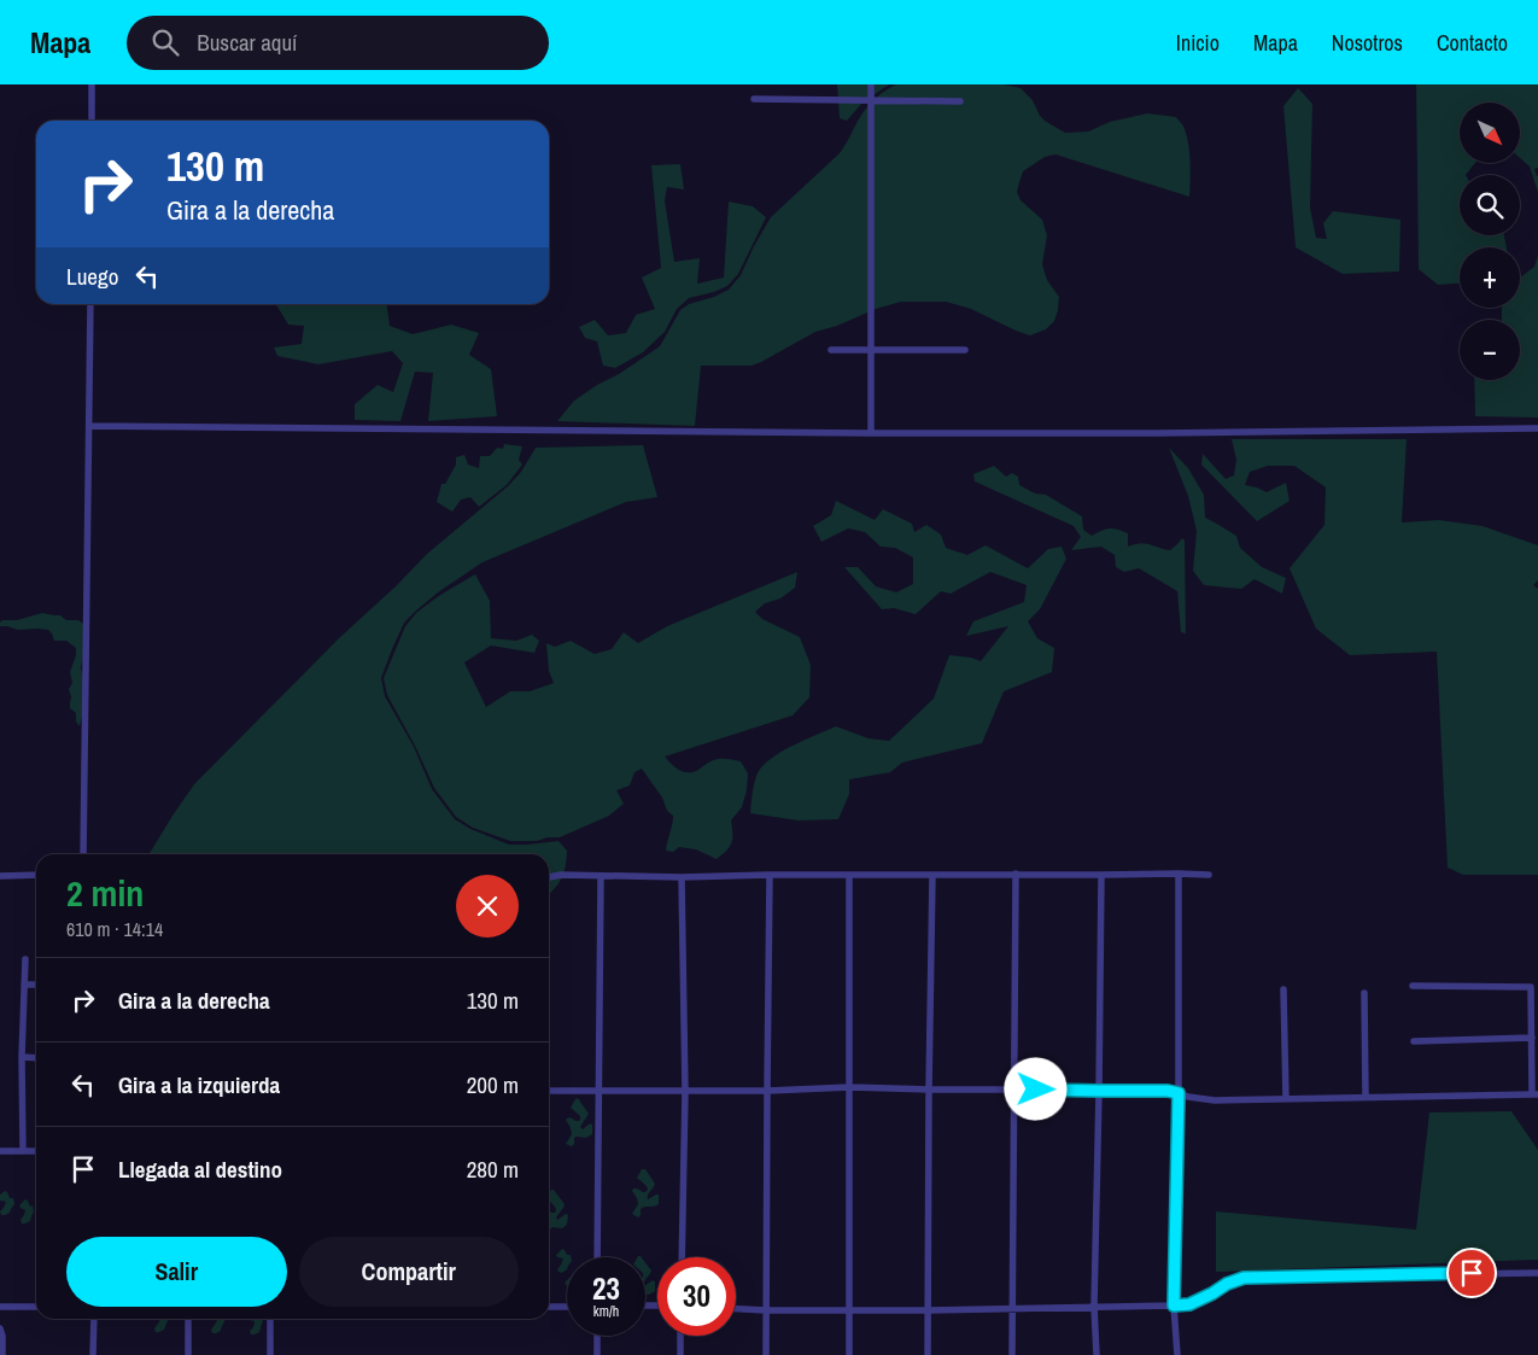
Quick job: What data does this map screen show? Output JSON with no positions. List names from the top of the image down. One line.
{"north":"bottom right","page":{"header":"Mapa","search":"Buscar aquí","nav":["Inicio","Mapa","Nosotros","Contacto"],"map_buttons":["+","−"],"turn":["130 m","Gira a la derecha"],"then":"Luego","heading":["2 min","610 m · 14:14"],"list":[{"name":"Gira a la derecha","value":"130 m"},{"name":"Gira a la izquierda","value":"200 m"},{"name":"Llegada al destino","value":"280 m"}],"buttons":["Salir","Compartir"],"speed":"23 km/h","limit":"30"}}
